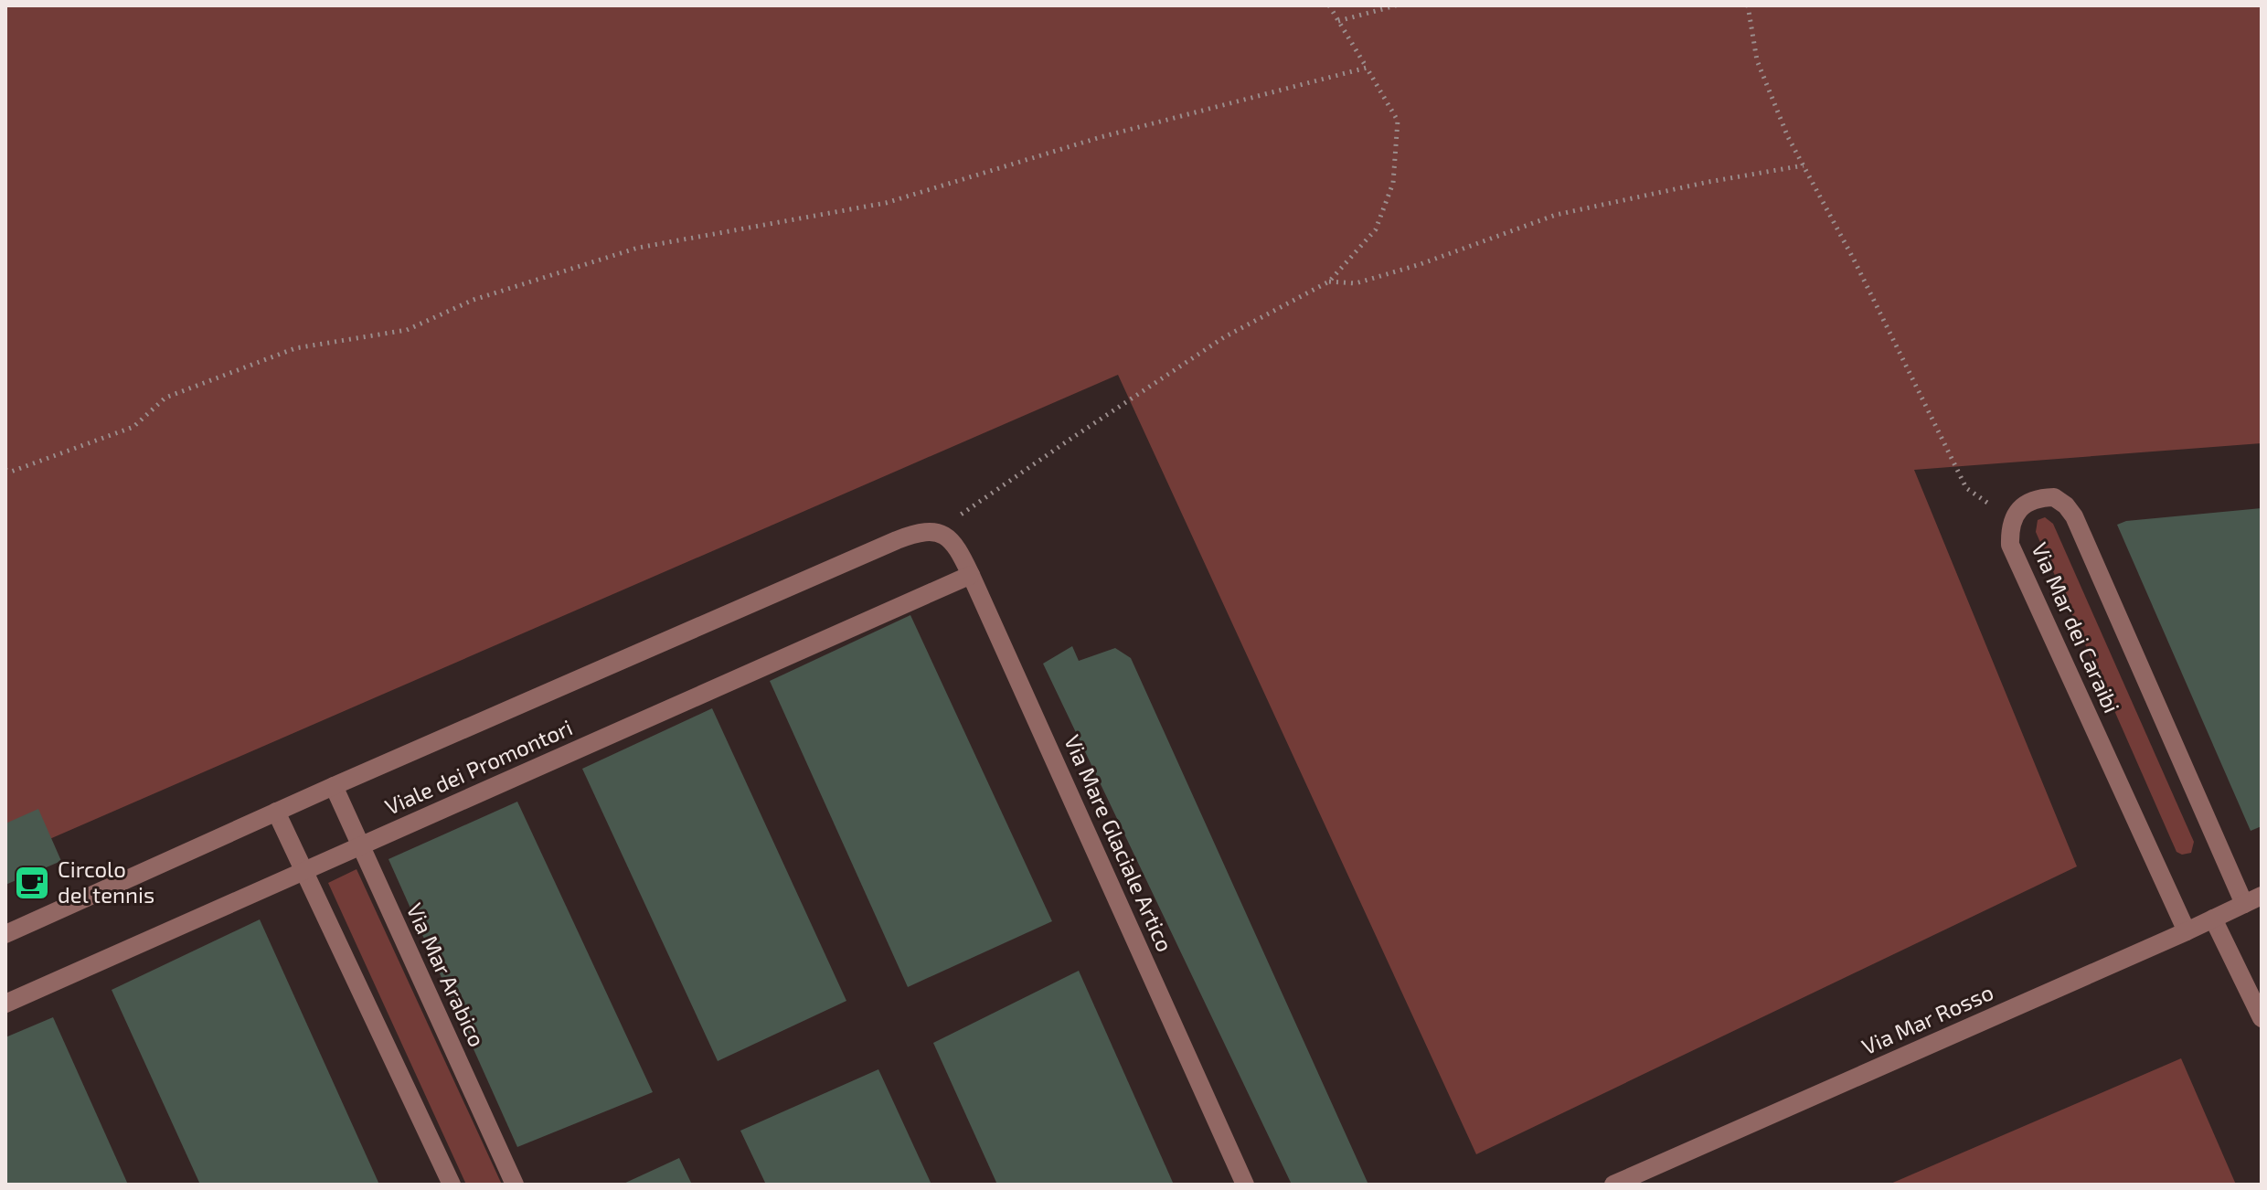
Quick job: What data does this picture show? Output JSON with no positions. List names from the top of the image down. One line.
{"streets":{"street":["Via Mar dei Caraibi","Viale dei Promontori","Via Mare Glaciale Artico","Via Mar Arabico","Via Mar Rosso"]},"crossings":[["Via Mar dei Caraibi","Via Mar Rosso"],["Viale dei Promontori","Via Mare Glaciale Artico"],["Viale dei Promontori","Via Mar Arabico"]],"places":{"cafe":["Circolo del tennis"]}}
